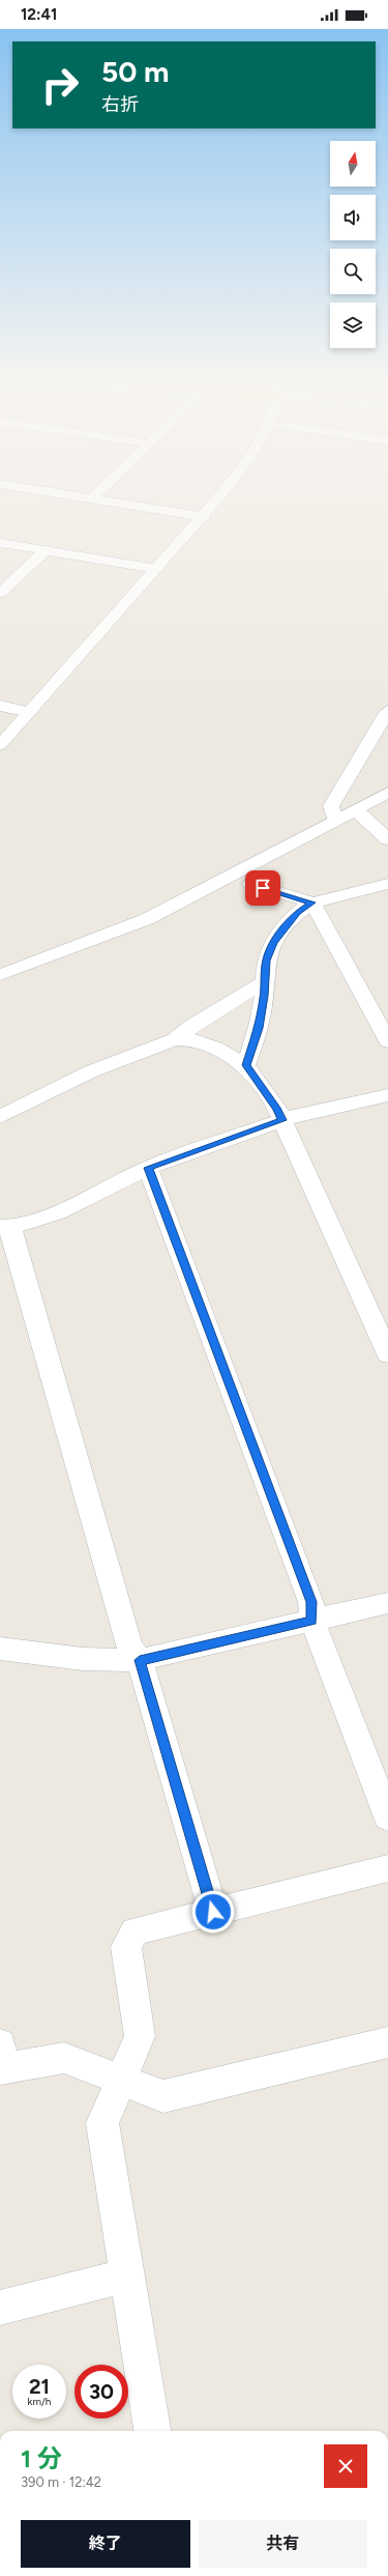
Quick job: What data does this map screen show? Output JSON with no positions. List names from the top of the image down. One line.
{"north":"top","page":{"status":"12:41","turn":["50 m","右折"],"speed":"21 km/h","limit":"30","heading":["1 分","390 m · 12:42"],"buttons":["終了","共有"]}}
